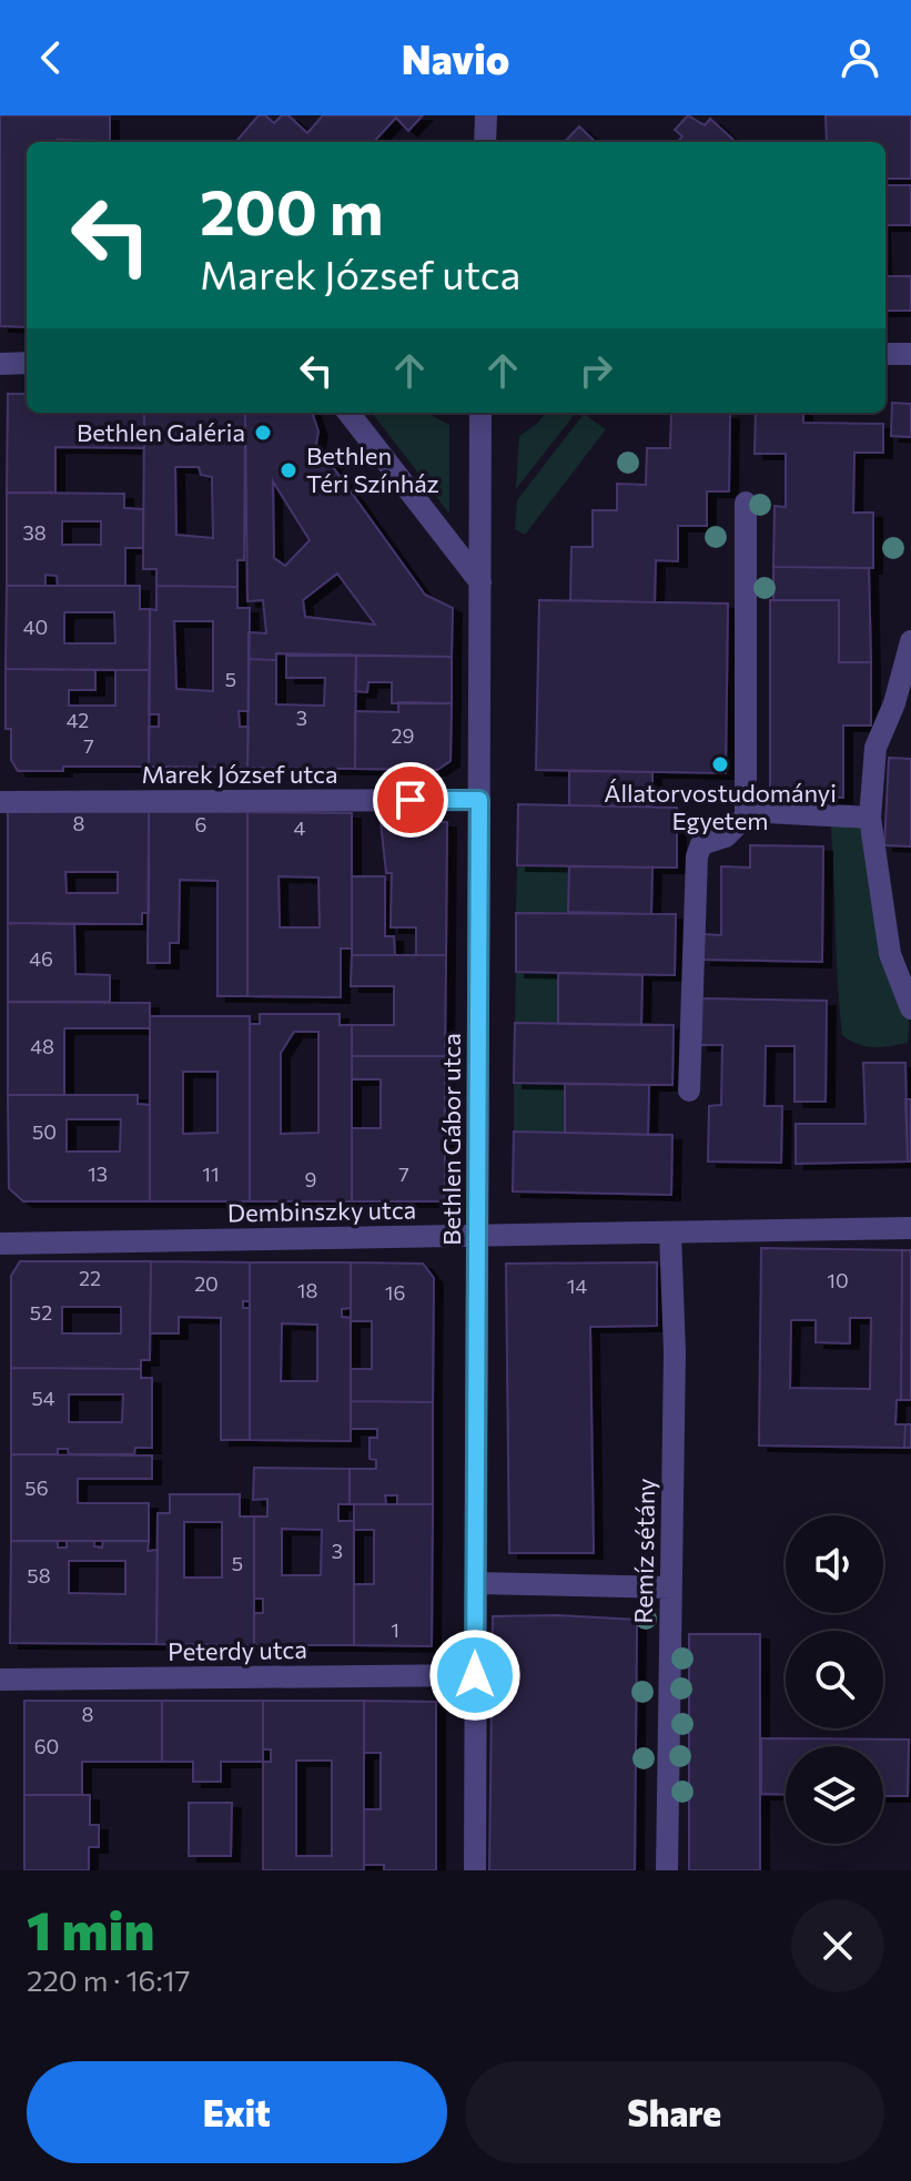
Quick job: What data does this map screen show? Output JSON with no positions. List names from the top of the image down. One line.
{"streets":{"street":["Marek József utca","Bethlen Gábor utca","Dembinszky utca","Remíz sétány","Peterdy utca"]},"crossings":[["Marek József utca","Bethlen Gábor utca"],["Bethlen Gábor utca","Dembinszky utca"],["Bethlen Gábor utca","Peterdy utca"],["Dembinszky utca","Remíz sétány"]],"places":["Bethlen Galéria","Bethlen Téri Színház","Állatorvostudományi Egyetem"],"house_numbers":["38","40","5","3","42","29","7","8","6","4","46","48","50","13","11","7","9","22","10","20","14","18","16","52","54","56","3","5","58","1","8","60"],"page":{"header":"Navio","turn":["200 m","Marek József utca"],"heading":["1 min","220 m · 16:17"],"buttons":["Exit","Share"]}}
